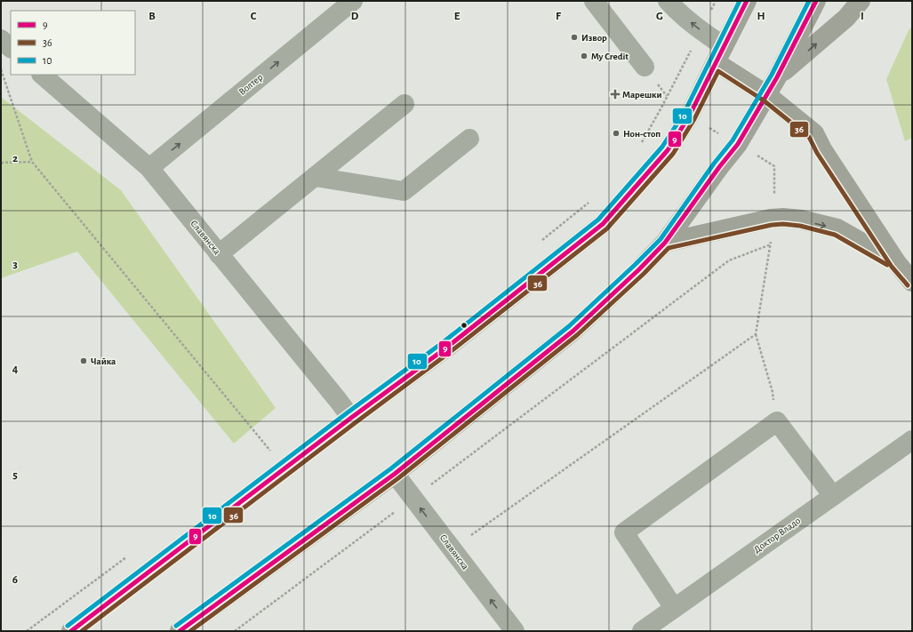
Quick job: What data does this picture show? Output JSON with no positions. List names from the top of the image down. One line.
{"streets":{"street":["Волтер","Славянска","Доктор Владо"]},"crossings":[["Волтер","Славянска"]],"places":{"other":["Извор","My Credit","Нон-стоп","Чайка"],"health":["Марешки"]},"lines":["transit line 9","transit line 10","transit line 36"],"legend":["9","36","10"],"grid":{"columns":["B","C","D","E","F","G","H","I"],"rows":["2","3","4","5","6"]}}
